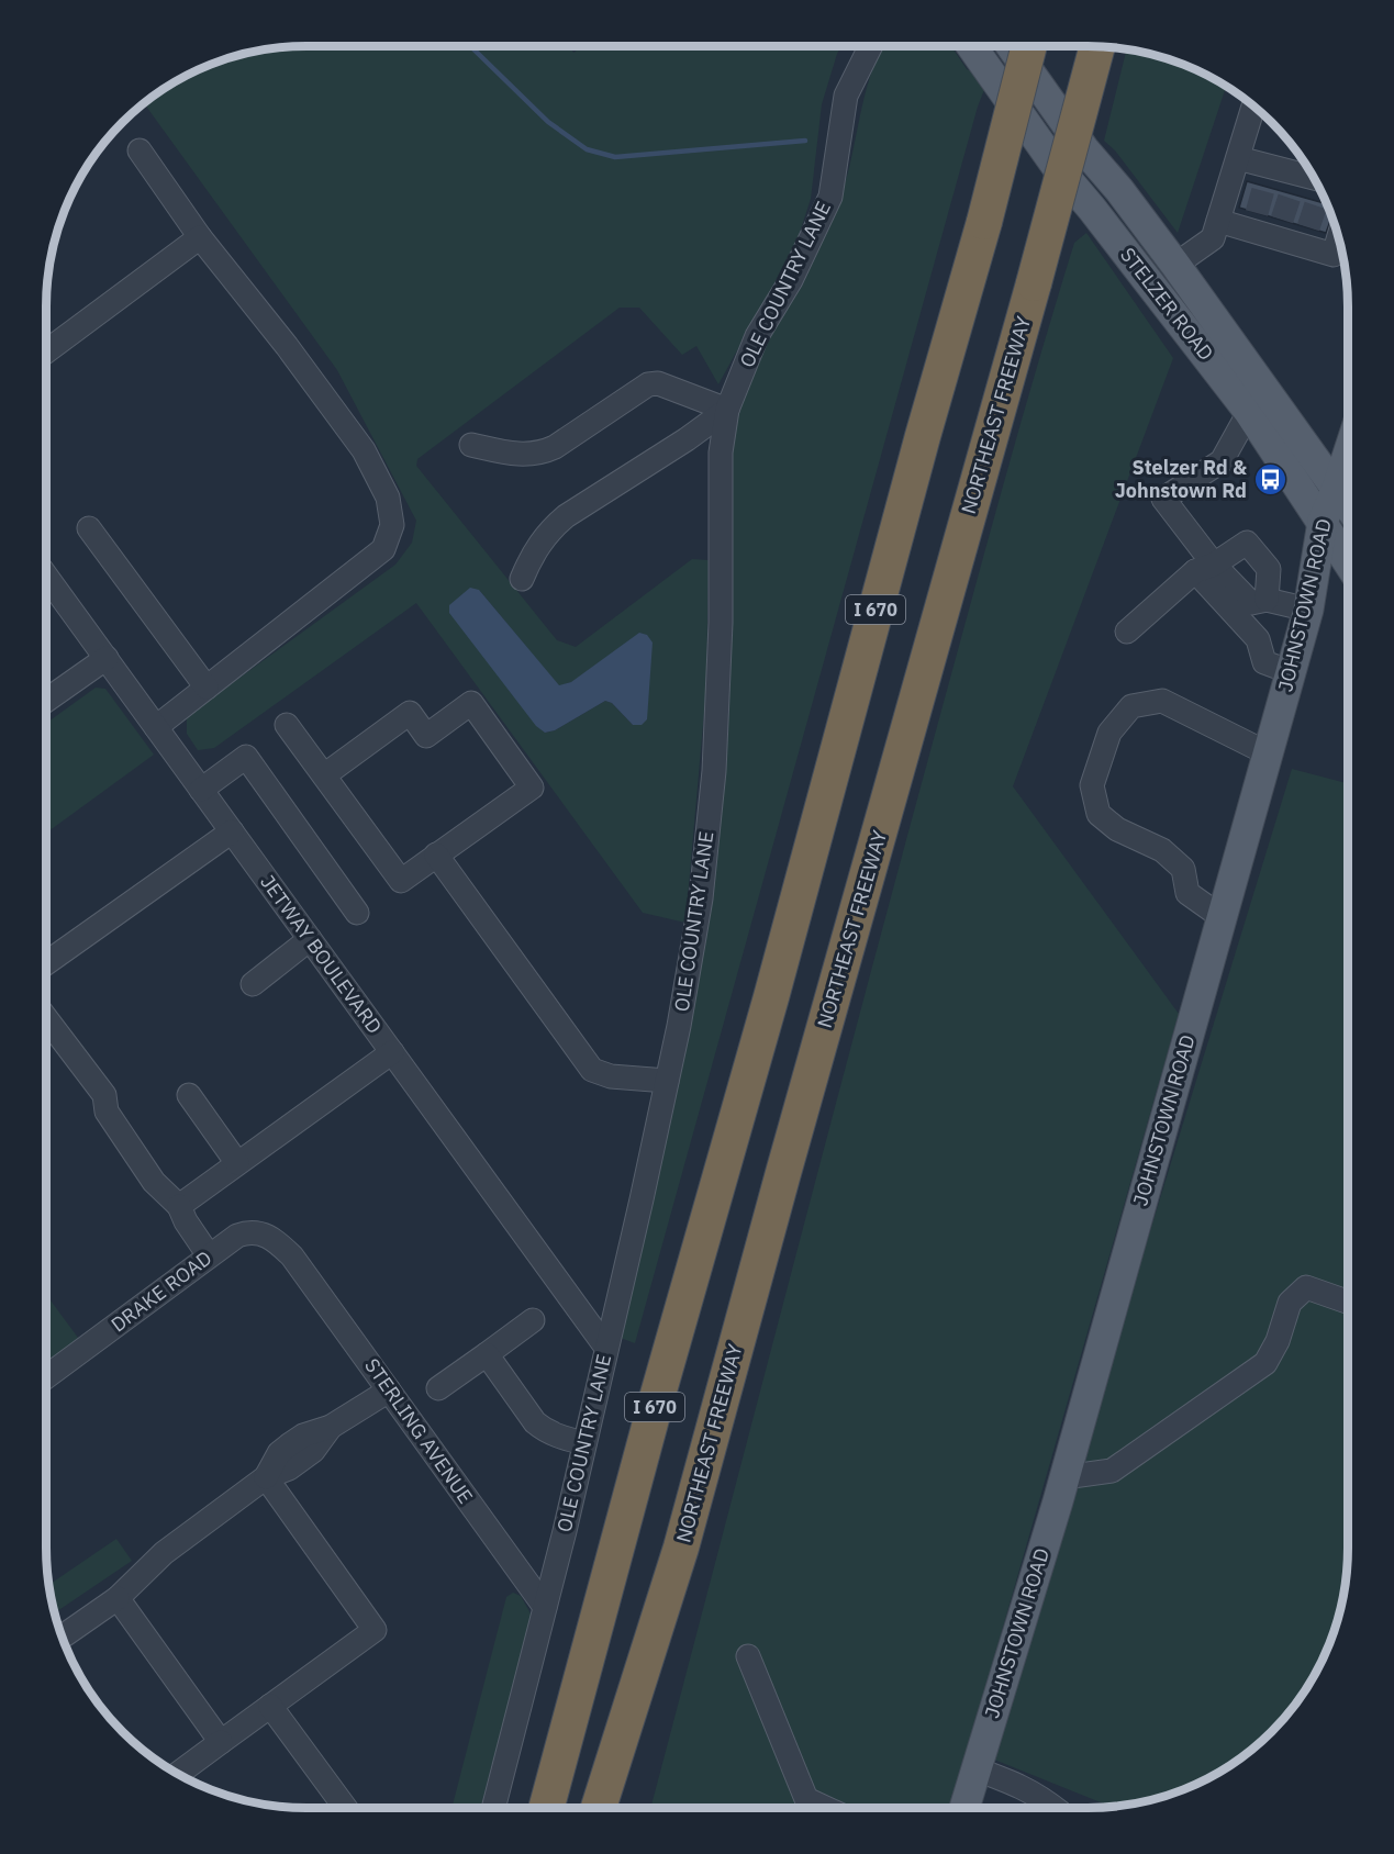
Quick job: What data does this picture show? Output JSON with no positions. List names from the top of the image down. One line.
{"streets":{"highway":["NORTHEAST FREEWAY","I 670"],"main road":["STELZER ROAD","JOHNSTOWN ROAD"],"street":["OLE COUNTRY LANE","JETWAY BOULEVARD","DRAKE ROAD","STERLING AVENUE"]},"crossings":[["OLE COUNTRY LANE","JETWAY BOULEVARD"],["OLE COUNTRY LANE","STERLING AVENUE"],["STELZER ROAD","JOHNSTOWN ROAD"],["DRAKE ROAD","STERLING AVENUE"]],"places":{"bus stop":["Stelzer Rd & Johnstown Rd"]}}
